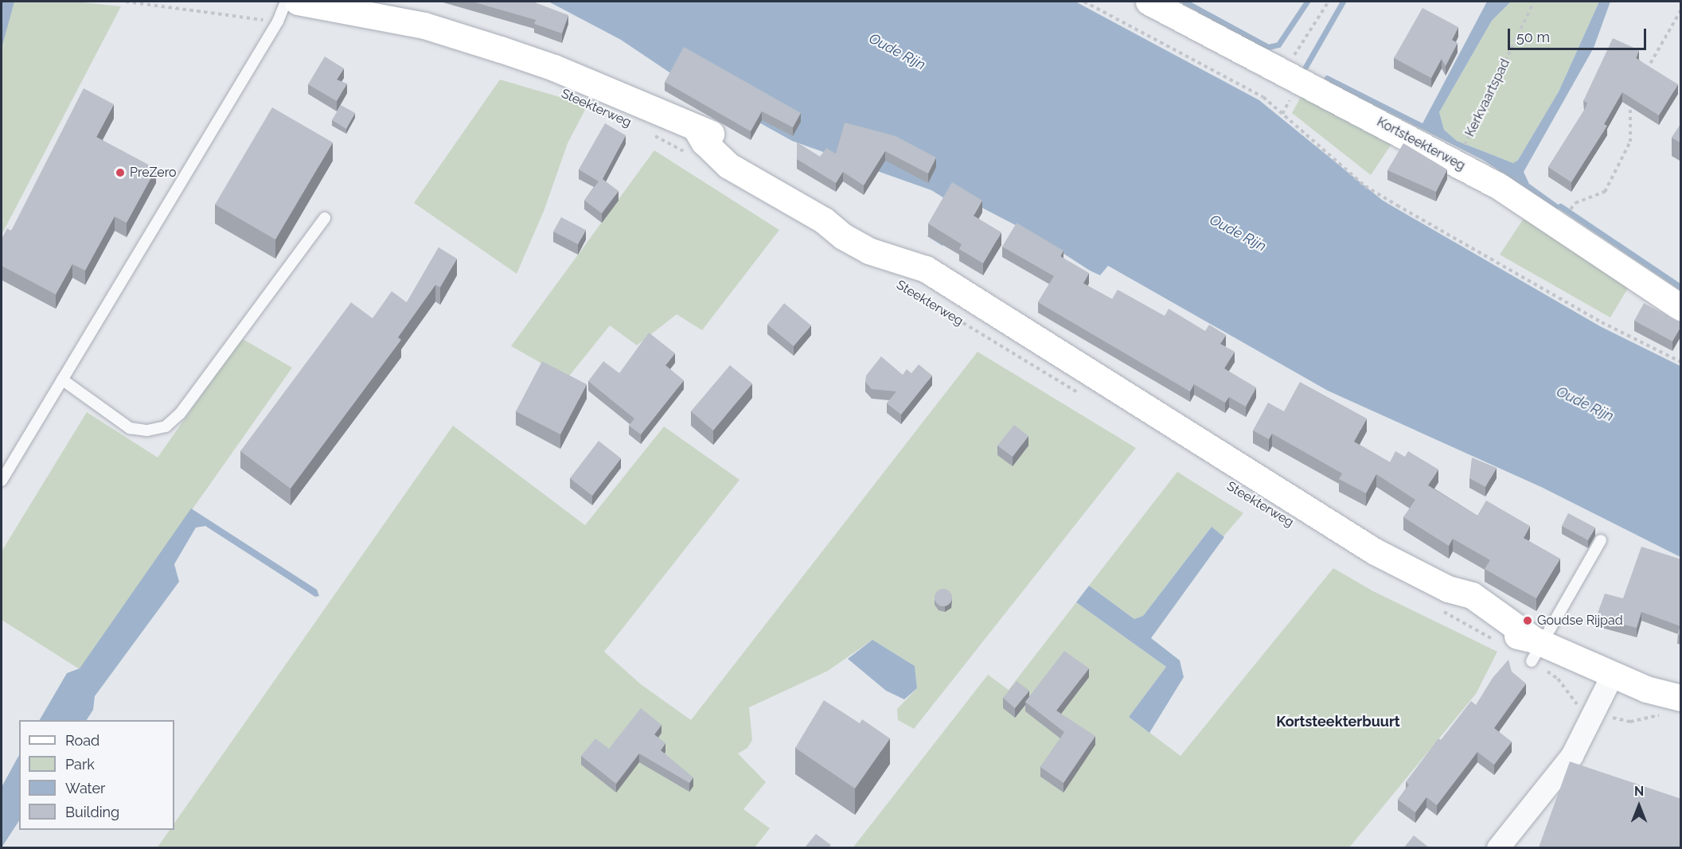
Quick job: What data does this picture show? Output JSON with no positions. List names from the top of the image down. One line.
{"streets":{"main road":["Steekterweg","Kortsteekterweg"],"path":["Kerkvaartspad"]},"districts":["Kortsteekterbuurt"],"water":["Oude Rijn"],"places":["PreZero","Goudse Rijpad"],"legend":["Road","Park","Water","Building"],"scale_bar":"50 m","north":"top"}
